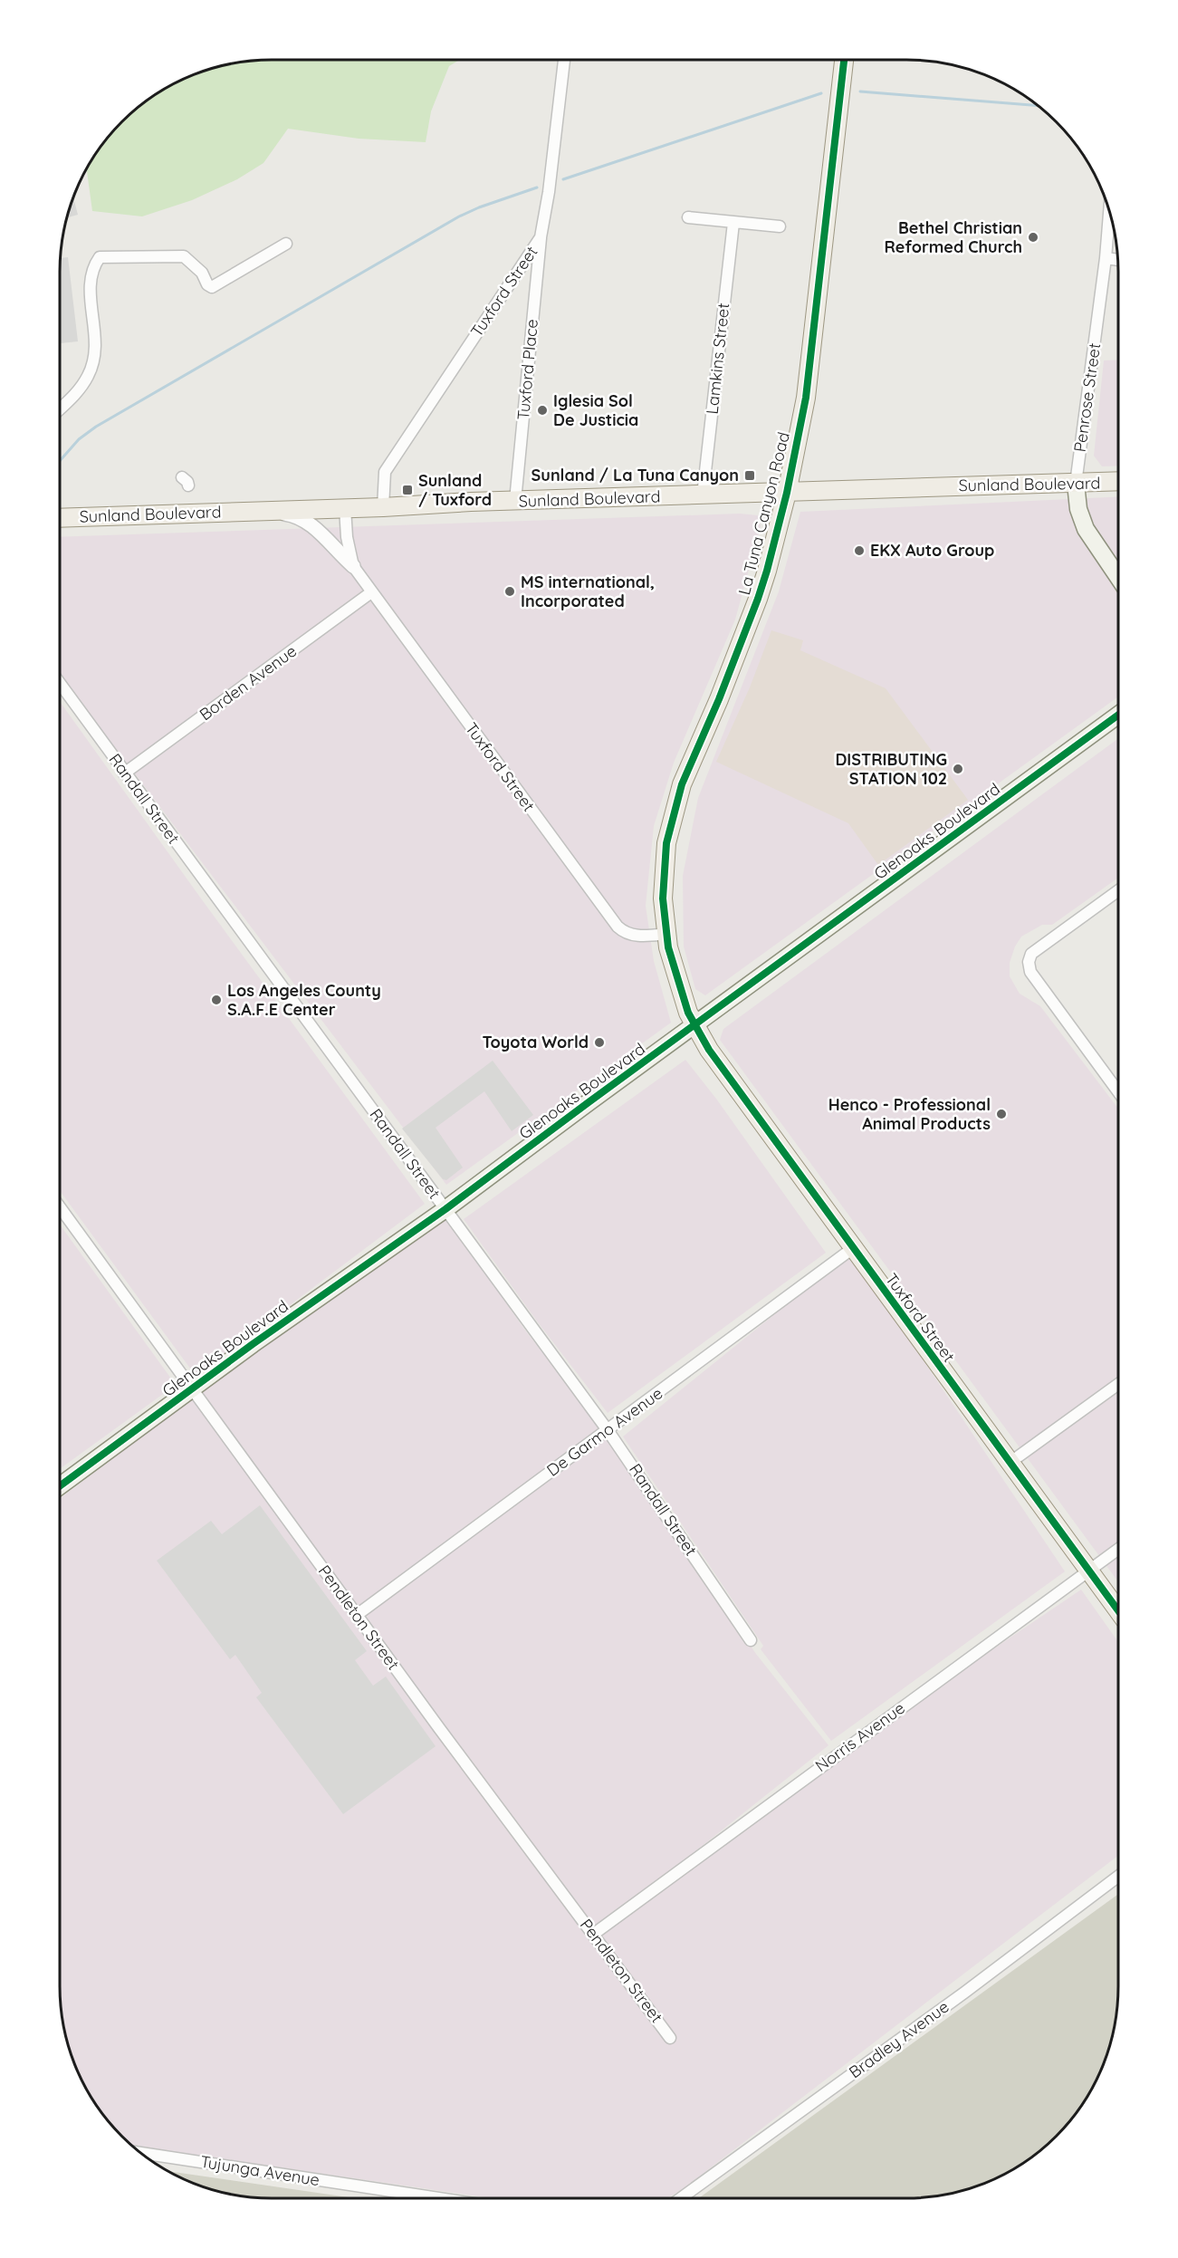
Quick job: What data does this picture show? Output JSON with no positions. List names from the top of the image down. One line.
{"streets":{"main road":["Tuxford Street","Penrose Street","Sunland Boulevard","La Tuna Canyon Road","Glenoaks Boulevard"],"street":["Lamkins Street","Tuxford Place","Borden Avenue","Randall Street","De Garmo Avenue","Pendleton Street","Norris Avenue","Bradley Avenue","Tujunga Avenue"]},"crossings":[["Tuxford Street","Tuxford Place"],["Tuxford Street","Sunland Boulevard"],["Tuxford Street","La Tuna Canyon Road"],["Tuxford Street","Borden Avenue"],["Tuxford Street","Glenoaks Boulevard"],["Tuxford Street","De Garmo Avenue"],["Tuxford Street","Norris Avenue"],["Lamkins Street","Sunland Boulevard"],["Tuxford Place","Sunland Boulevard"],["Penrose Street","Sunland Boulevard"],["Sunland Boulevard","La Tuna Canyon Road"],["La Tuna Canyon Road","Glenoaks Boulevard"],["Borden Avenue","Randall Street"],["Randall Street","Glenoaks Boulevard"],["Randall Street","De Garmo Avenue"],["Glenoaks Boulevard","Pendleton Street"],["De Garmo Avenue","Pendleton Street"],["Pendleton Street","Norris Avenue"]],"places":{"other":["Bethel Christian Reformed Church","Iglesia Sol De Justicia","EKX Auto Group","MS international, Incorporated","DISTRIBUTING STATION 102","Los Angeles County S.A.F.E Center","Toyota World","Henco - Professional Animal Products"],"transit":["Sunland / La Tuna Canyon","Sunland / Tuxford"]}}
